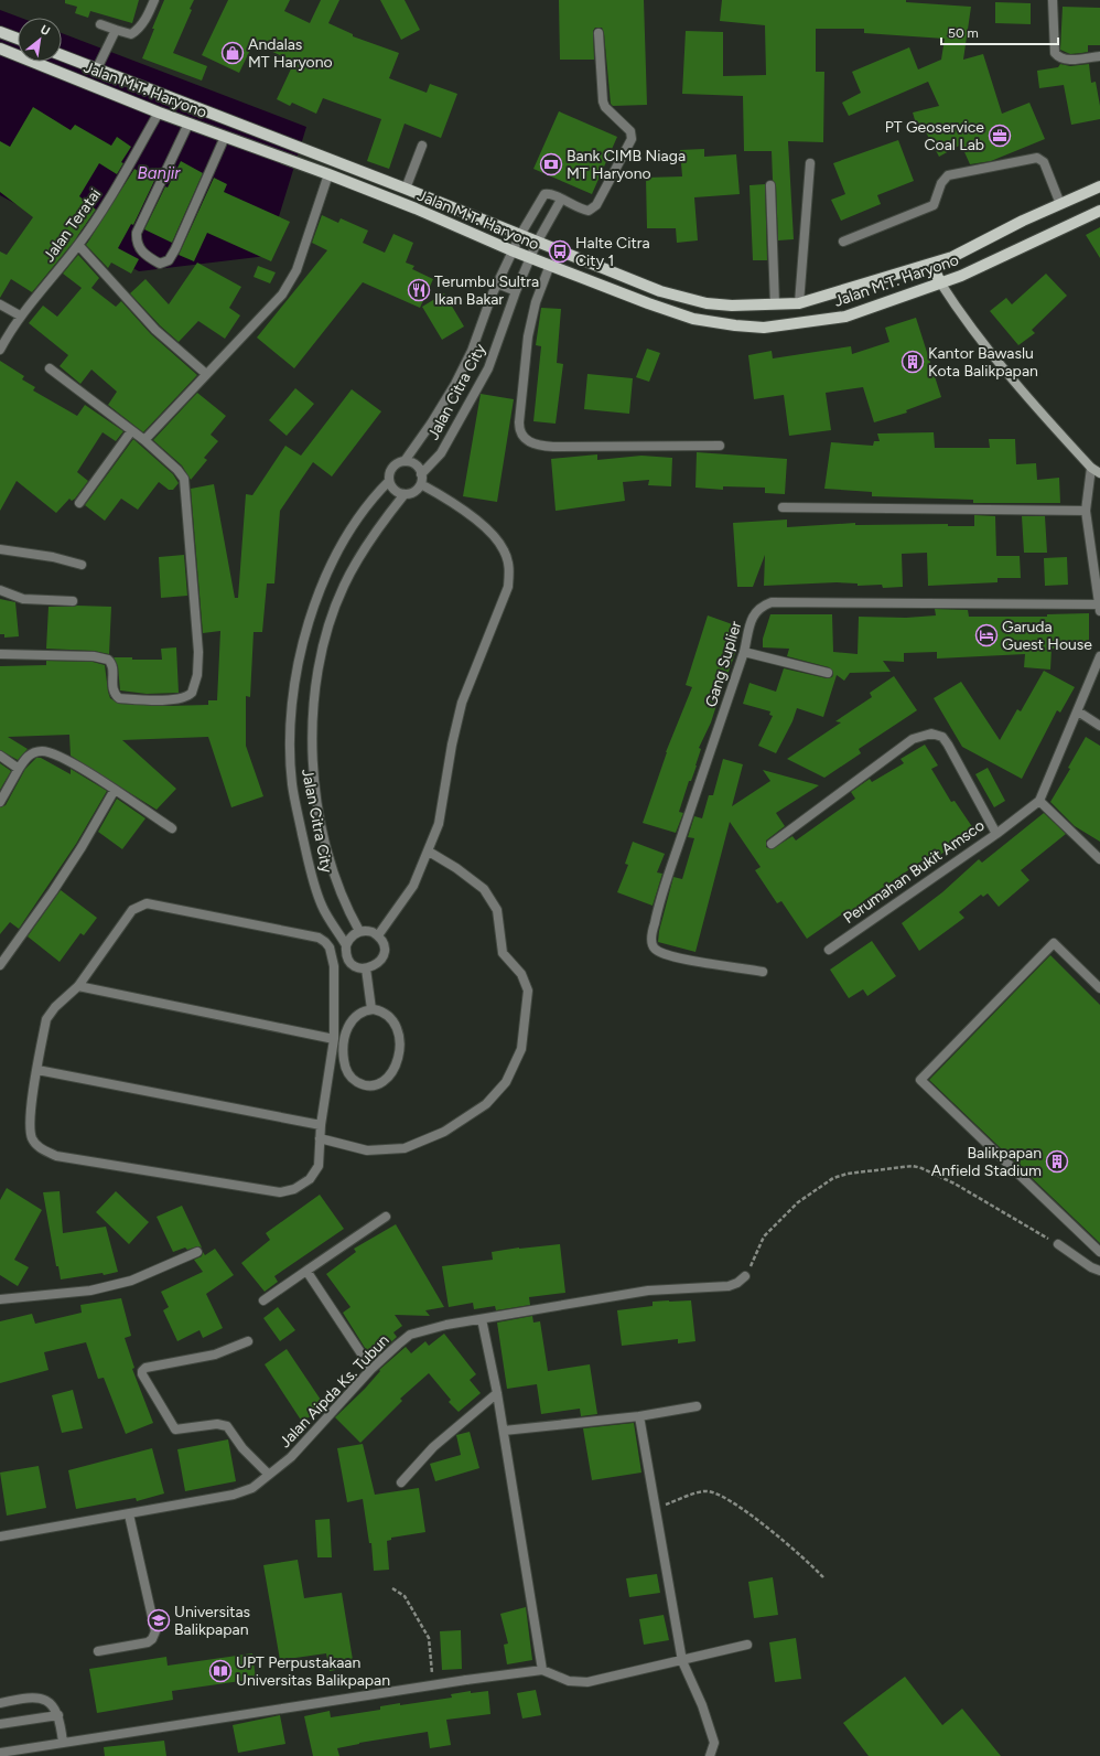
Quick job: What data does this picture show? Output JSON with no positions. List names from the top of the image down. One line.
{"streets":{"main road":["Jalan M.T. Haryono"],"street":["Jalan Teratai","Jalan Citra City","Gang Suplier","Perumahan Bukit Amsco","Jalan Aipda Ks. Tubun"]},"crossings":[["Jalan M.T. Haryono","Jalan Teratai"],["Jalan M.T. Haryono","Jalan Citra City"]],"water":["Banjir"],"places":{"shop":["Andalas MT Haryono"],"office":["PT Geoservice Coal Lab"],"bank":["Bank CIMB Niaga MT Haryono"],"bus stop":["Halte Citra City 1"],"restaurant":["Terumbu Sultra Ikan Bakar"],"building":["Kantor Bawaslu Kota Balikpapan","Balikpapan Anfield Stadium"],"hotel":["Garuda Guest House"],"school or university":["Universitas Balikpapan"],"library":["UPT Perpustakaan Universitas Balikpapan"]},"scale_bar":"50 m","north":"top right"}
